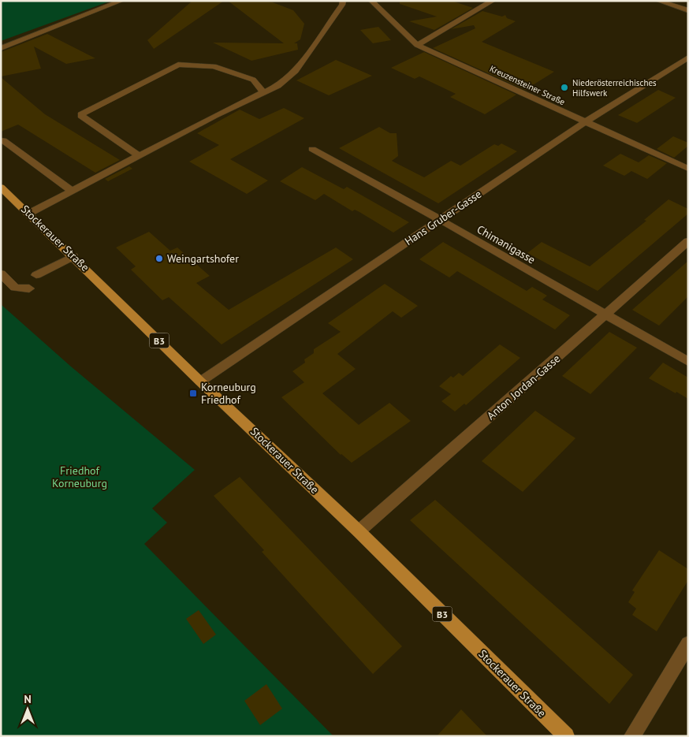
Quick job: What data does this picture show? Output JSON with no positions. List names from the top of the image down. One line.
{"streets":{"main road":["Stockerauer Straße","B3"],"street":["Kreuzensteiner Straße","Hans Gruber-Gasse","Chimanigasse","Anton Jordan-Gasse"]},"crossings":[["Kreuzensteiner Straße","Hans Gruber-Gasse"],["Hans Gruber-Gasse","Stockerauer Straße"],["Hans Gruber-Gasse","Chimanigasse"],["Stockerauer Straße","Anton Jordan-Gasse"],["Chimanigasse","Anton Jordan-Gasse"]],"parks":["Friedhof Korneuburg"],"places":{"other":["Niederösterreichisches Hilfswerk","Weingartshofer"],"transit":["Korneuburg Friedhof"]},"north":"top"}
